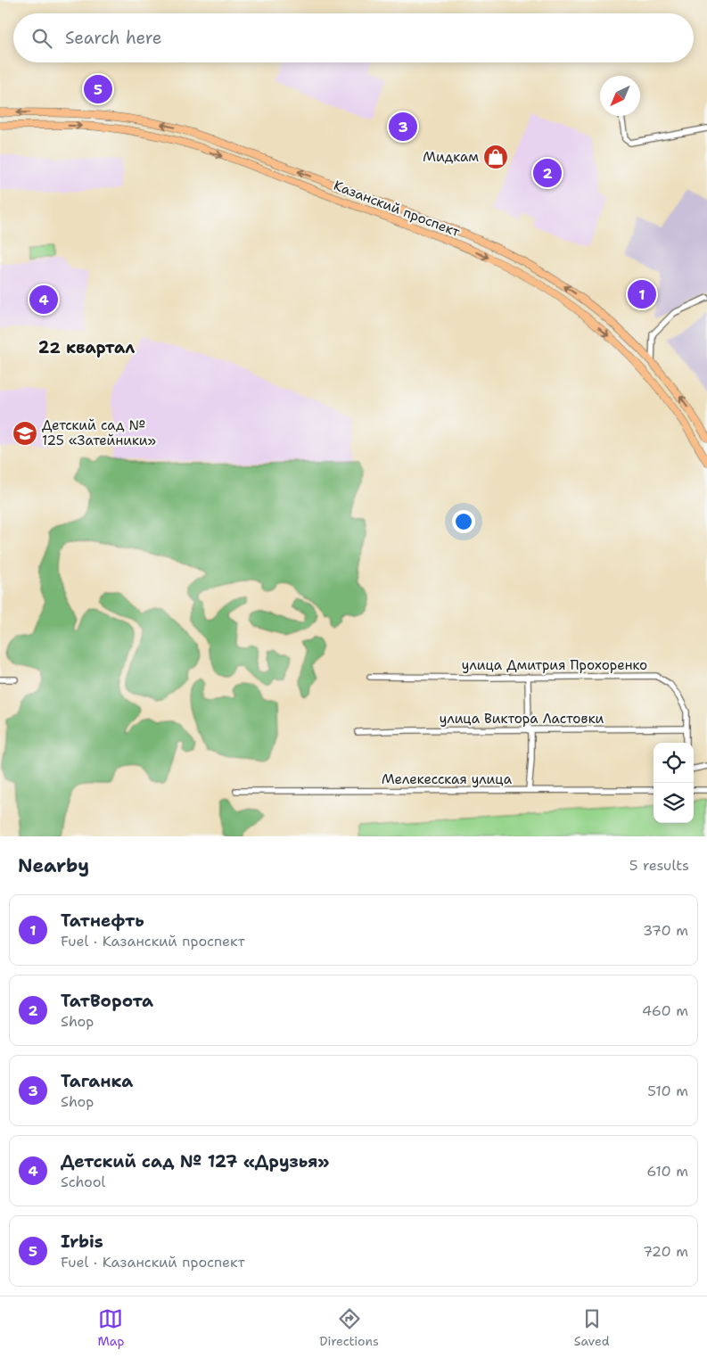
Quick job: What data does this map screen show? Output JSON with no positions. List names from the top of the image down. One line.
{"streets":{"main road":["Казанский проспект"],"street":["улица Дмитрия Прохоренко","улица Виктора Ластовки","Мелекесская улица"]},"crossings":[["улица Дмитрия Прохоренко","улица Виктора Ластовки"]],"districts":["22 квартал"],"places":{"shop":["Мидкам"],"school or university":["Детский сад № 125 «Затейники»"]},"north":"bottom left","page":{"search":"Search here","pins":["5","3","2","1","4"],"heading":["Nearby","5 results"],"list":[{"mark":"1","name":"Татнефть","note":"Fuel · Казанский проспект","value":"370 m"},{"mark":"2","name":"ТатВорота","note":"Shop","value":"460 m"},{"mark":"3","name":"Таганка","note":"Shop","value":"510 m"},{"mark":"4","name":"Детский сад № 127 «Друзья»","note":"School","value":"610 m"},{"mark":"5","name":"Irbis","note":"Fuel · Казанский проспект","value":"720 m"}],"nav":["Map","Directions","Saved"]}}
